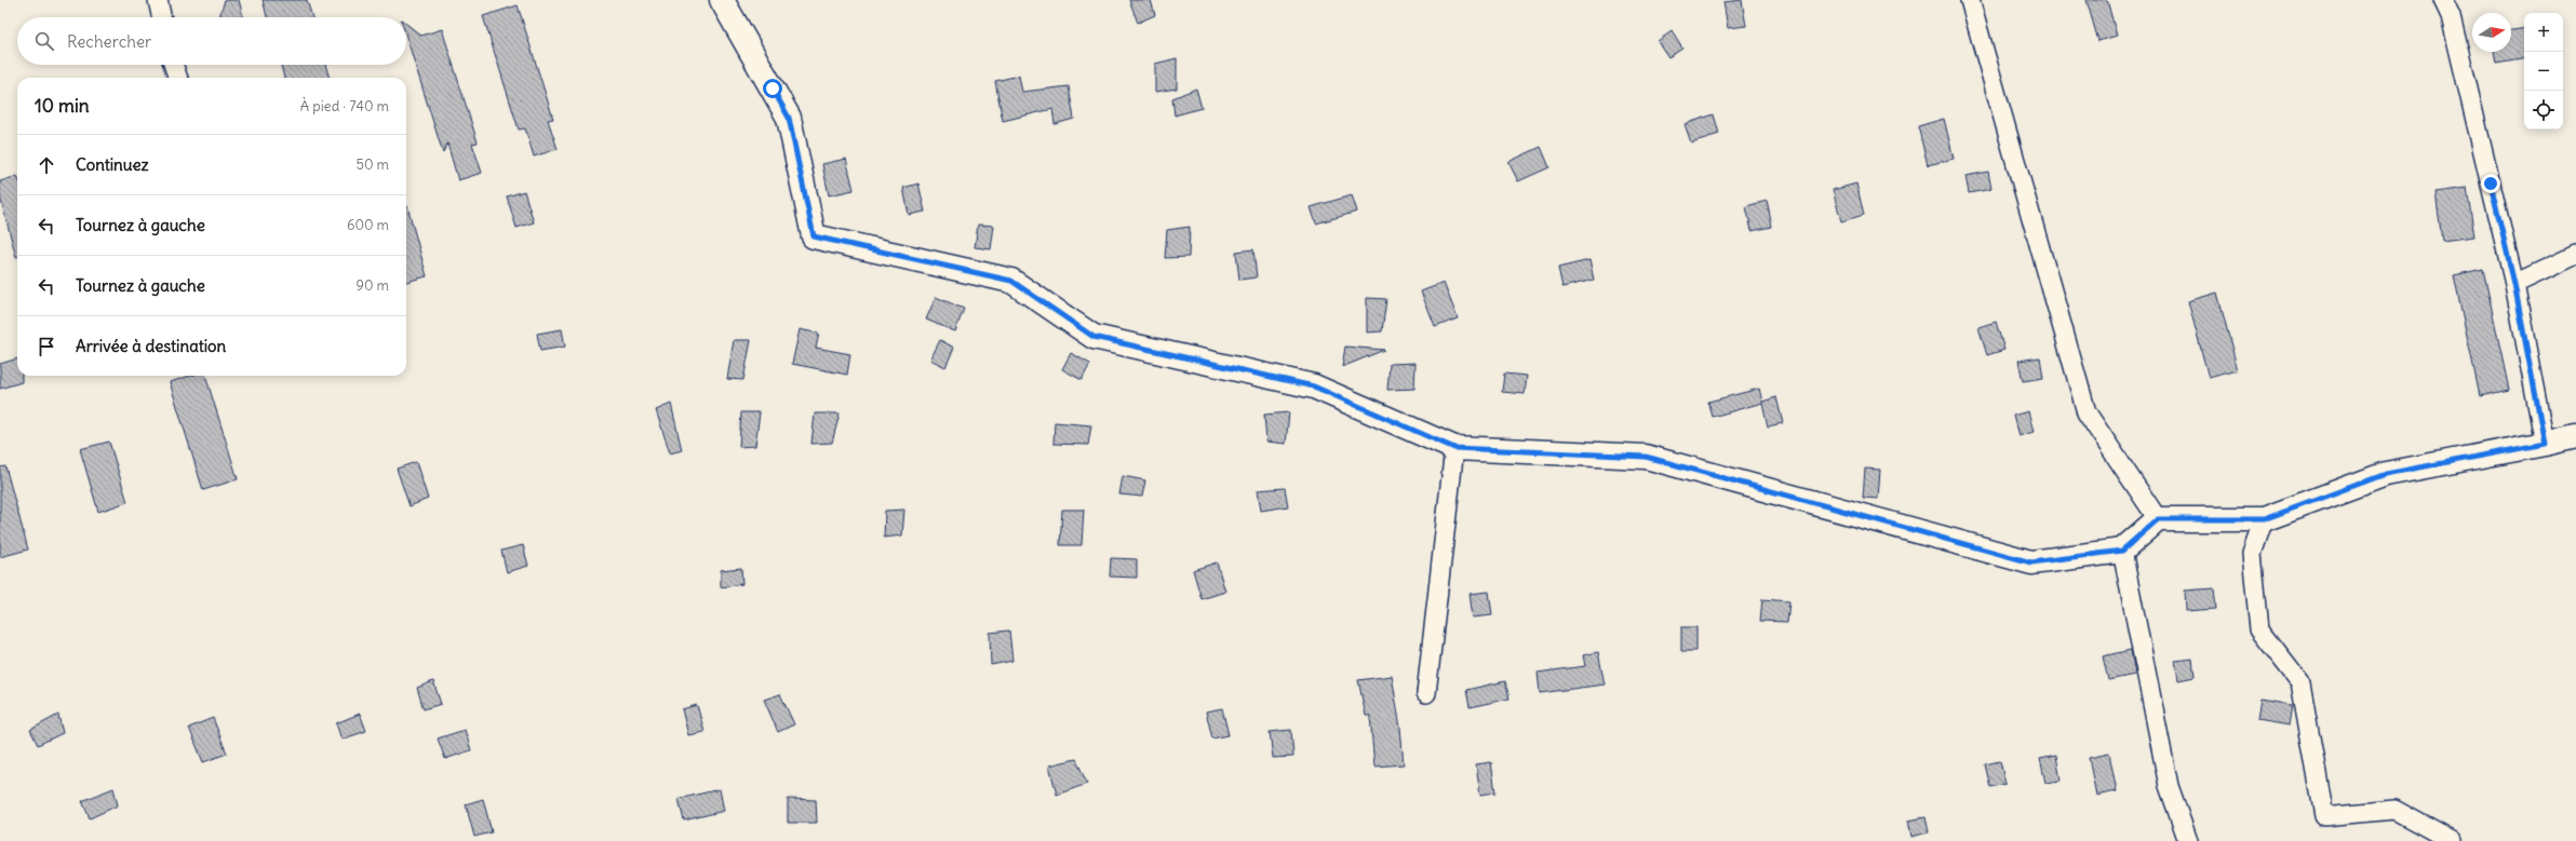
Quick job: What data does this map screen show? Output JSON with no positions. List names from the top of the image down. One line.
{"north":"right","page":{"map_buttons":["+","−"],"search":"Rechercher","heading":["10 min","À pied · 740 m"],"list":[["Continuez","50 m"],["Tournez à gauche","600 m"],["Tournez à gauche","90 m"],"Arrivée à destination"]}}
